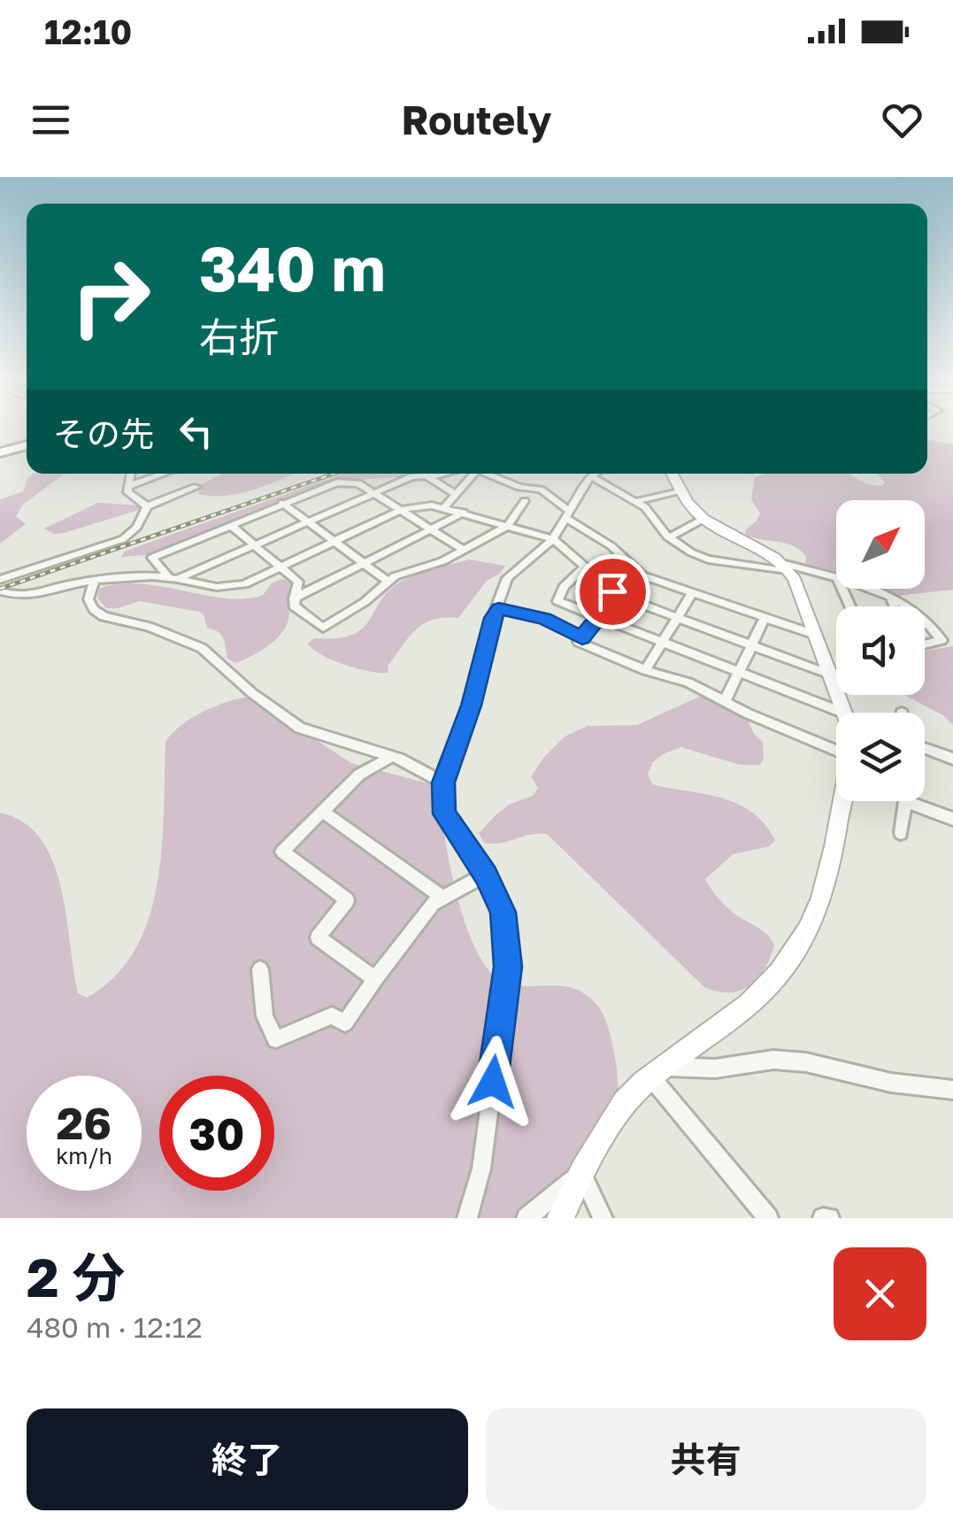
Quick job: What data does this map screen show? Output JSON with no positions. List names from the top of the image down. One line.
{"north":"top right","page":{"status":"12:10","header":"Routely","turn":["340 m","右折"],"then":"その先","speed":"26 km/h","limit":"30","heading":["2 分","480 m · 12:12"],"buttons":["終了","共有"]}}
